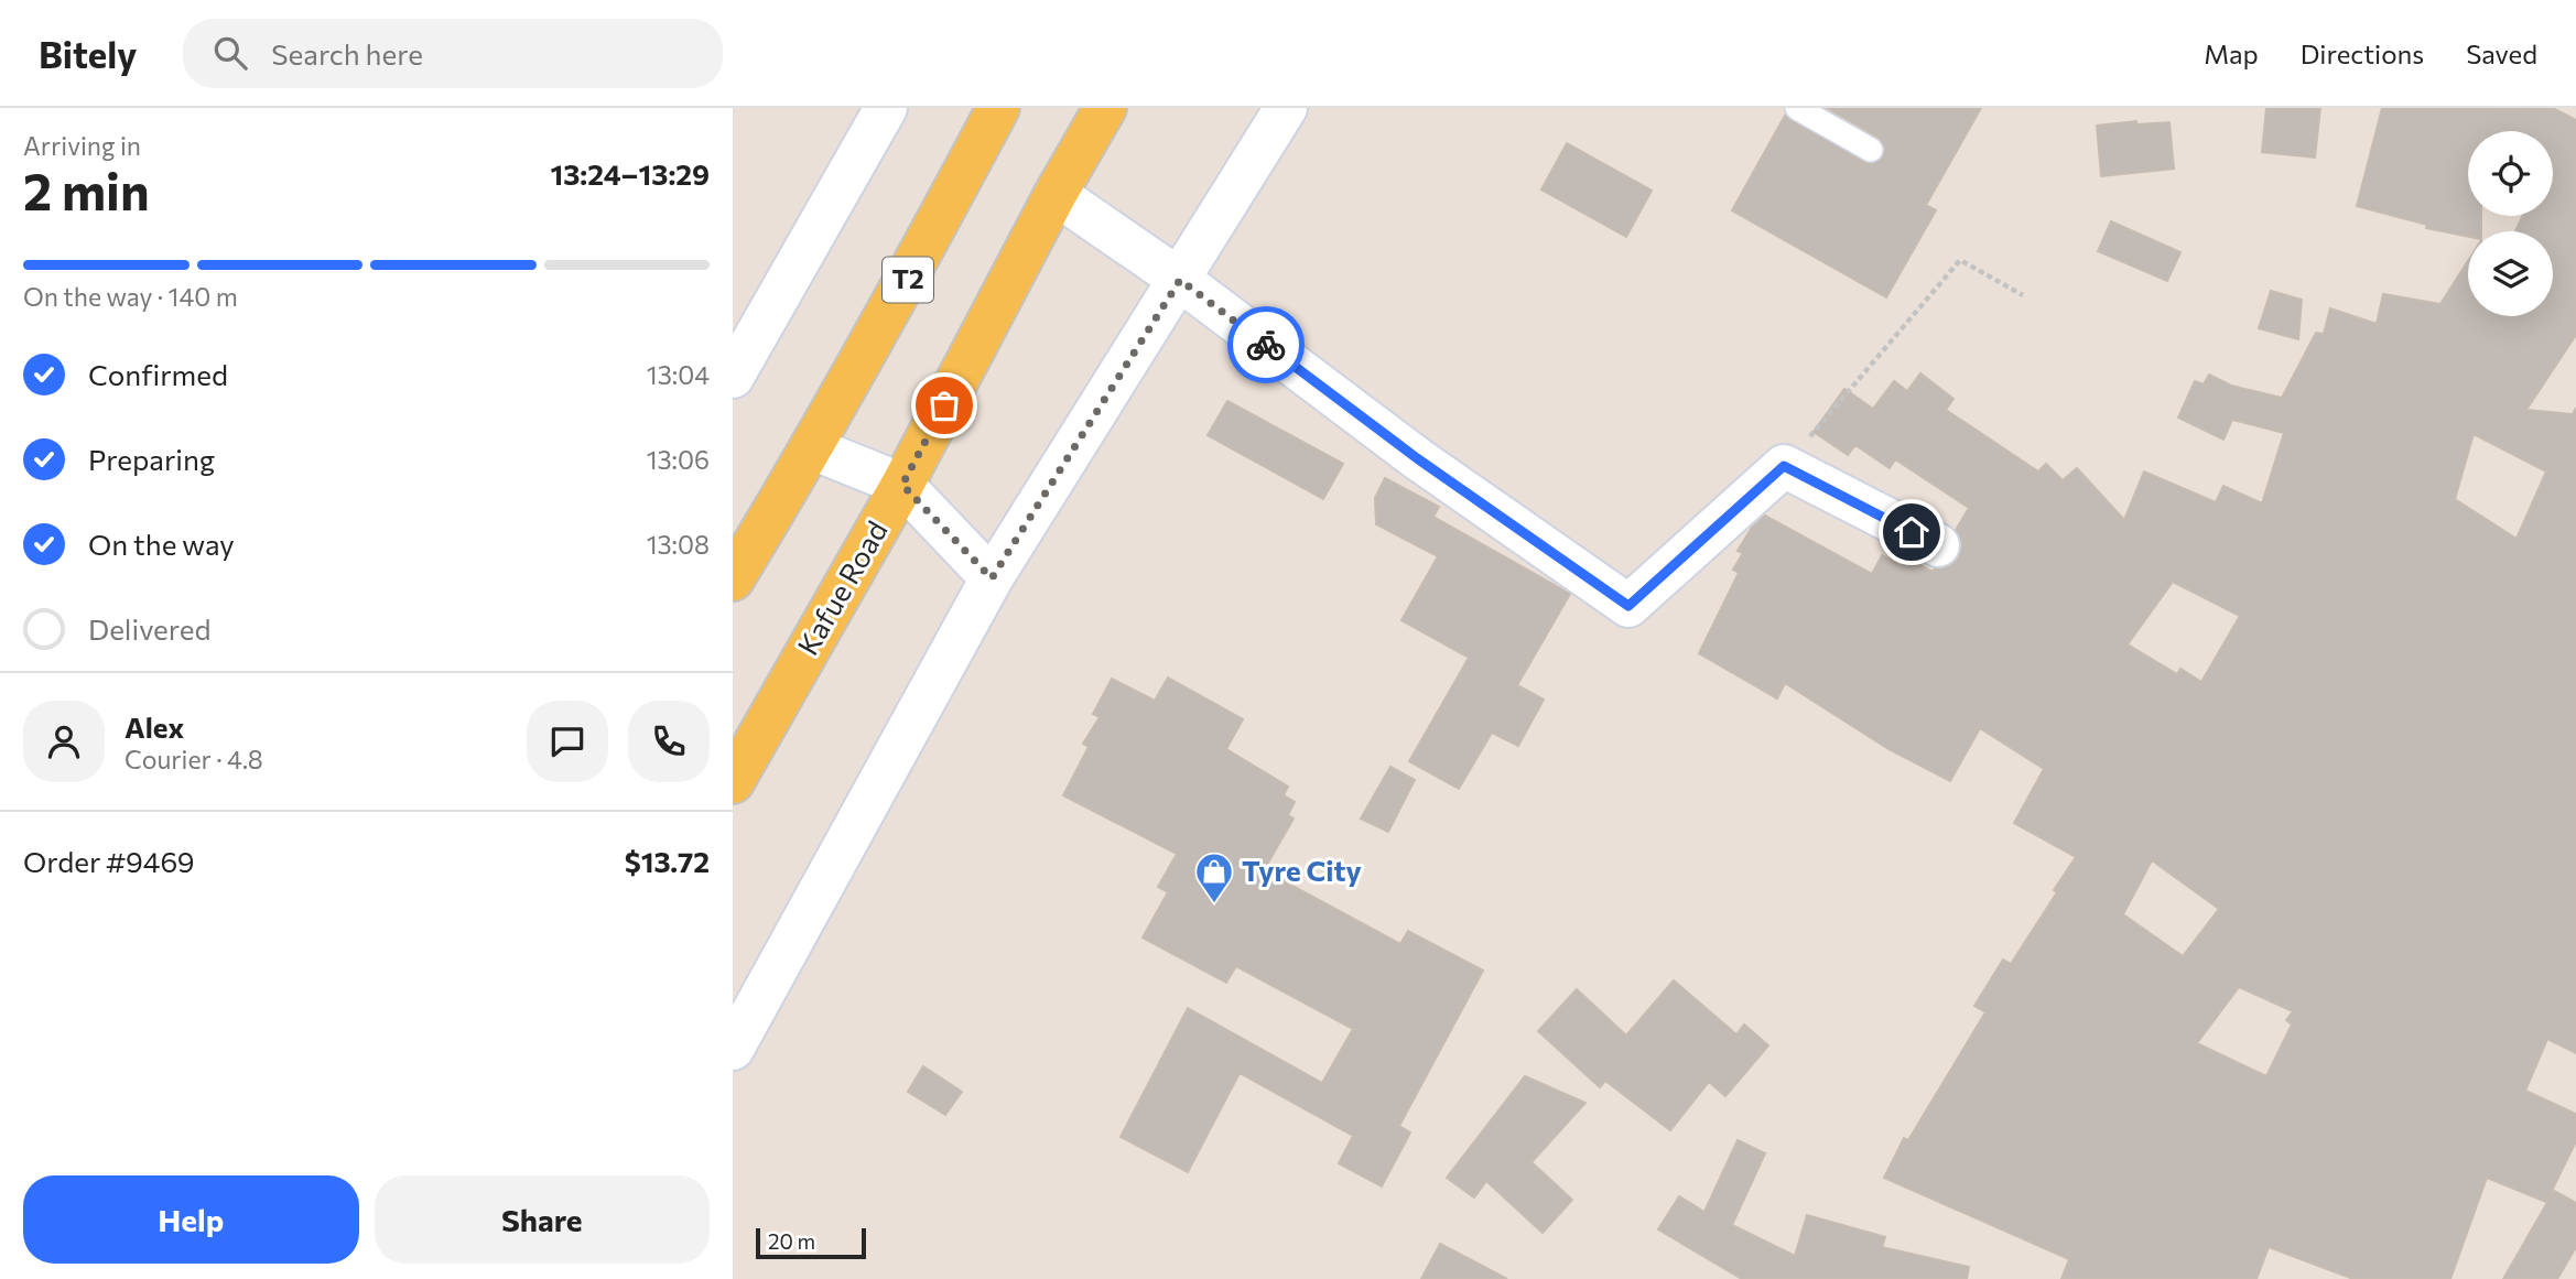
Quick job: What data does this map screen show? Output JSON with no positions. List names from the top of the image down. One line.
{"streets":{"main road":["T2","Kafue Road"]},"places":{"shop":["Tyre City"]},"scale_bar":"20 m","page":{"header":"Bitely","search":"Search here","nav":["Map","Directions","Saved"],"heading":["2 min","Arriving in","13:24–13:29"],"panel":["Alex","Courier · 4.8","Order #9469","$13.72"],"bar":"On the way · 140 m","list":[["Confirmed","13:04"],["Preparing","13:06"],["On the way","13:08"],"Delivered"],"buttons":["Help","Share"],"scale":"20 m"}}
